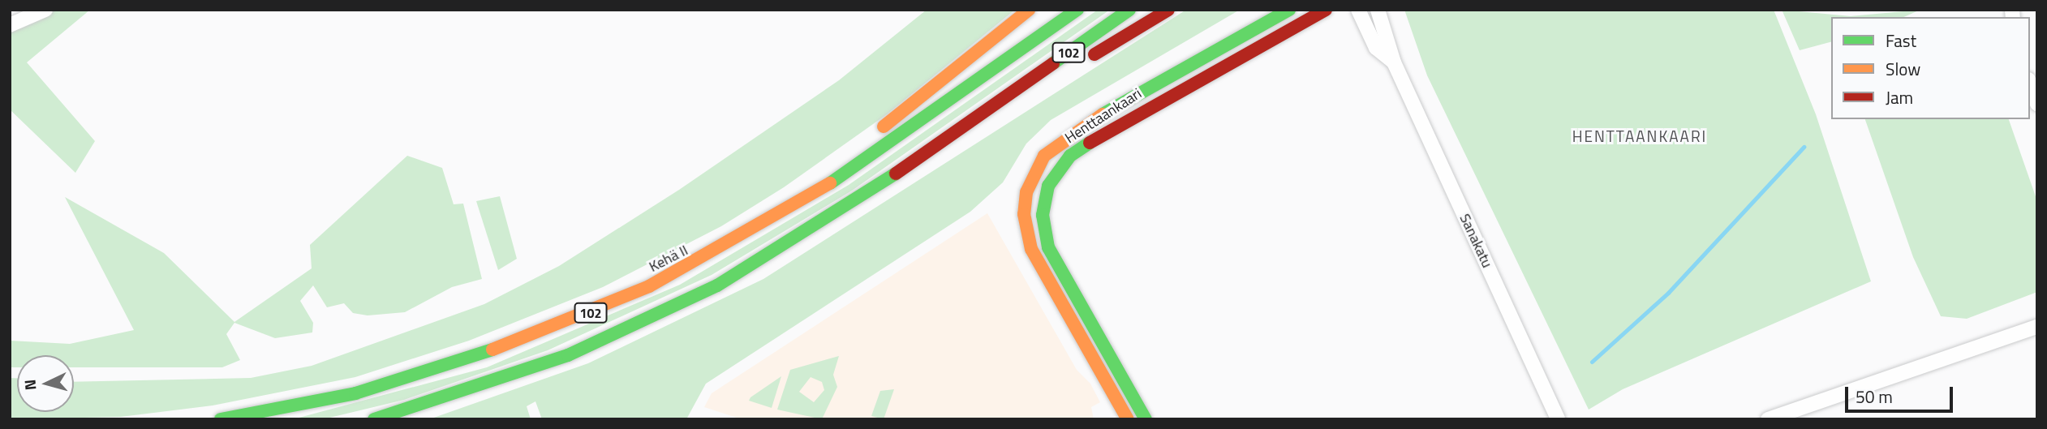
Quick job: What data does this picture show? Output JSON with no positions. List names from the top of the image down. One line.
{"streets":{"main road":["102","Henttaankaari","Kehä II"],"street":["Sanakatu"]},"districts":["HENTTAANKAARI"],"legend":["Fast","Slow","Jam"],"scale_bar":"50 m","north":"left"}
